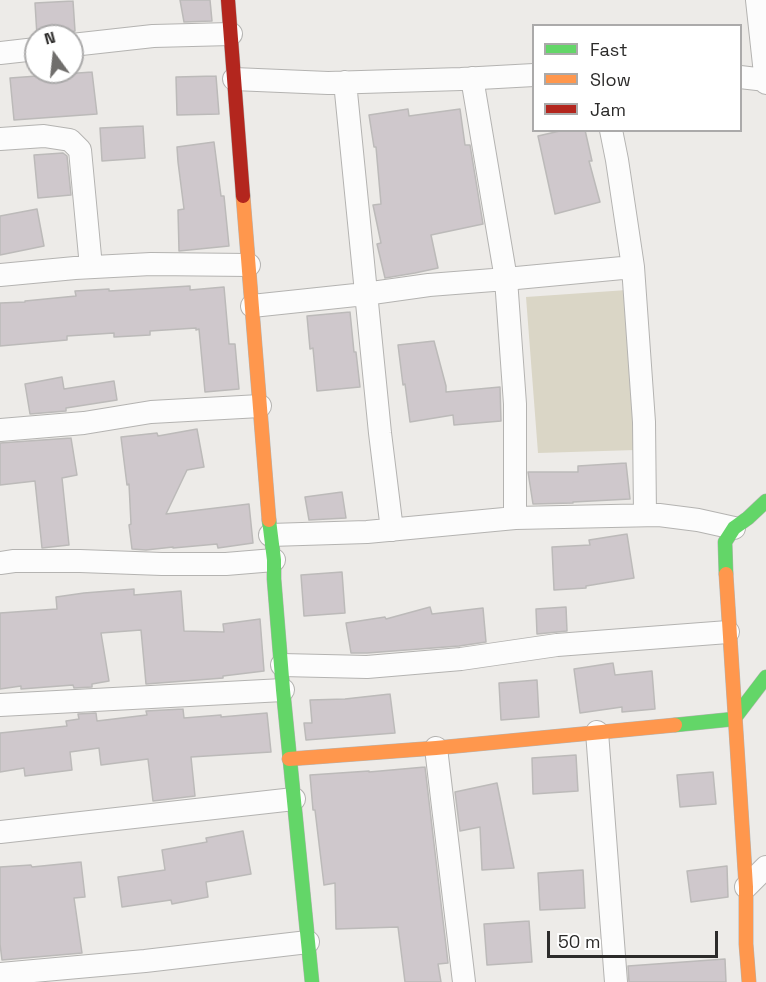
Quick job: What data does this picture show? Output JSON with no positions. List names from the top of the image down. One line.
{"legend":["Fast","Slow","Jam"],"scale_bar":"50 m","north":"top"}
